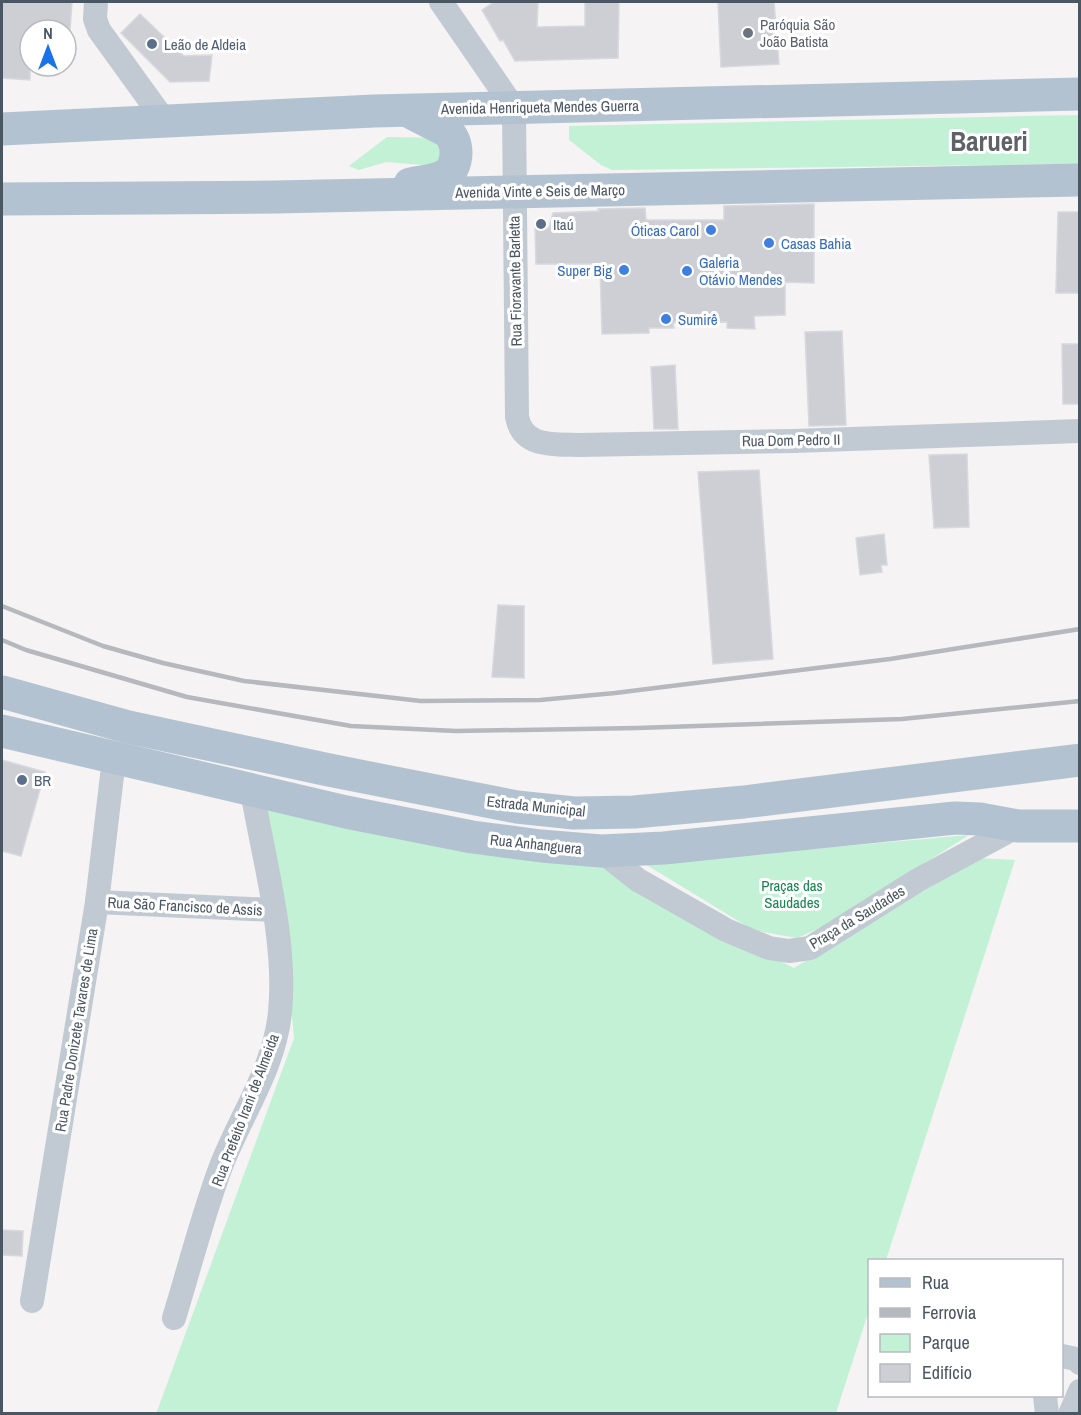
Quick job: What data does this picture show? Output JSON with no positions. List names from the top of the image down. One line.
{"streets":{"main road":["Avenida Henriqueta Mendes Guerra","Avenida Vinte e Seis de Março","Estrada Municipal","Rua Anhanguera"],"street":["Rua Fioravante Barletta","Rua Dom Pedro II","Rua São Francisco de Assis","Praça da Saudades","Rua Padre Donizete Tavares de Lima","Rua Prefeito Irani de Almeida"]},"crossings":[["Avenida Henriqueta Mendes Guerra","Rua Fioravante Barletta"],["Avenida Vinte e Seis de Março","Rua Fioravante Barletta"],["Rua Fioravante Barletta","Rua Dom Pedro II"],["Rua Anhanguera","Praça da Saudades"],["Rua Anhanguera","Rua Padre Donizete Tavares de Lima"],["Rua Anhanguera","Rua Prefeito Irani de Almeida"],["Rua São Francisco de Assis","Rua Padre Donizete Tavares de Lima"],["Rua São Francisco de Assis","Rua Prefeito Irani de Almeida"]],"districts":["Barueri"],"parks":["Praças das Saudades"],"places":["Paróquia São João Batista","Leão de Aldeia","Itaú","Óticas Carol","Casas Bahia","Super Big","Galeria Otávio Mendes","Sumirê","BR"],"legend":["Rua","Ferrovia","Parque","Edifício"],"north":"top"}
